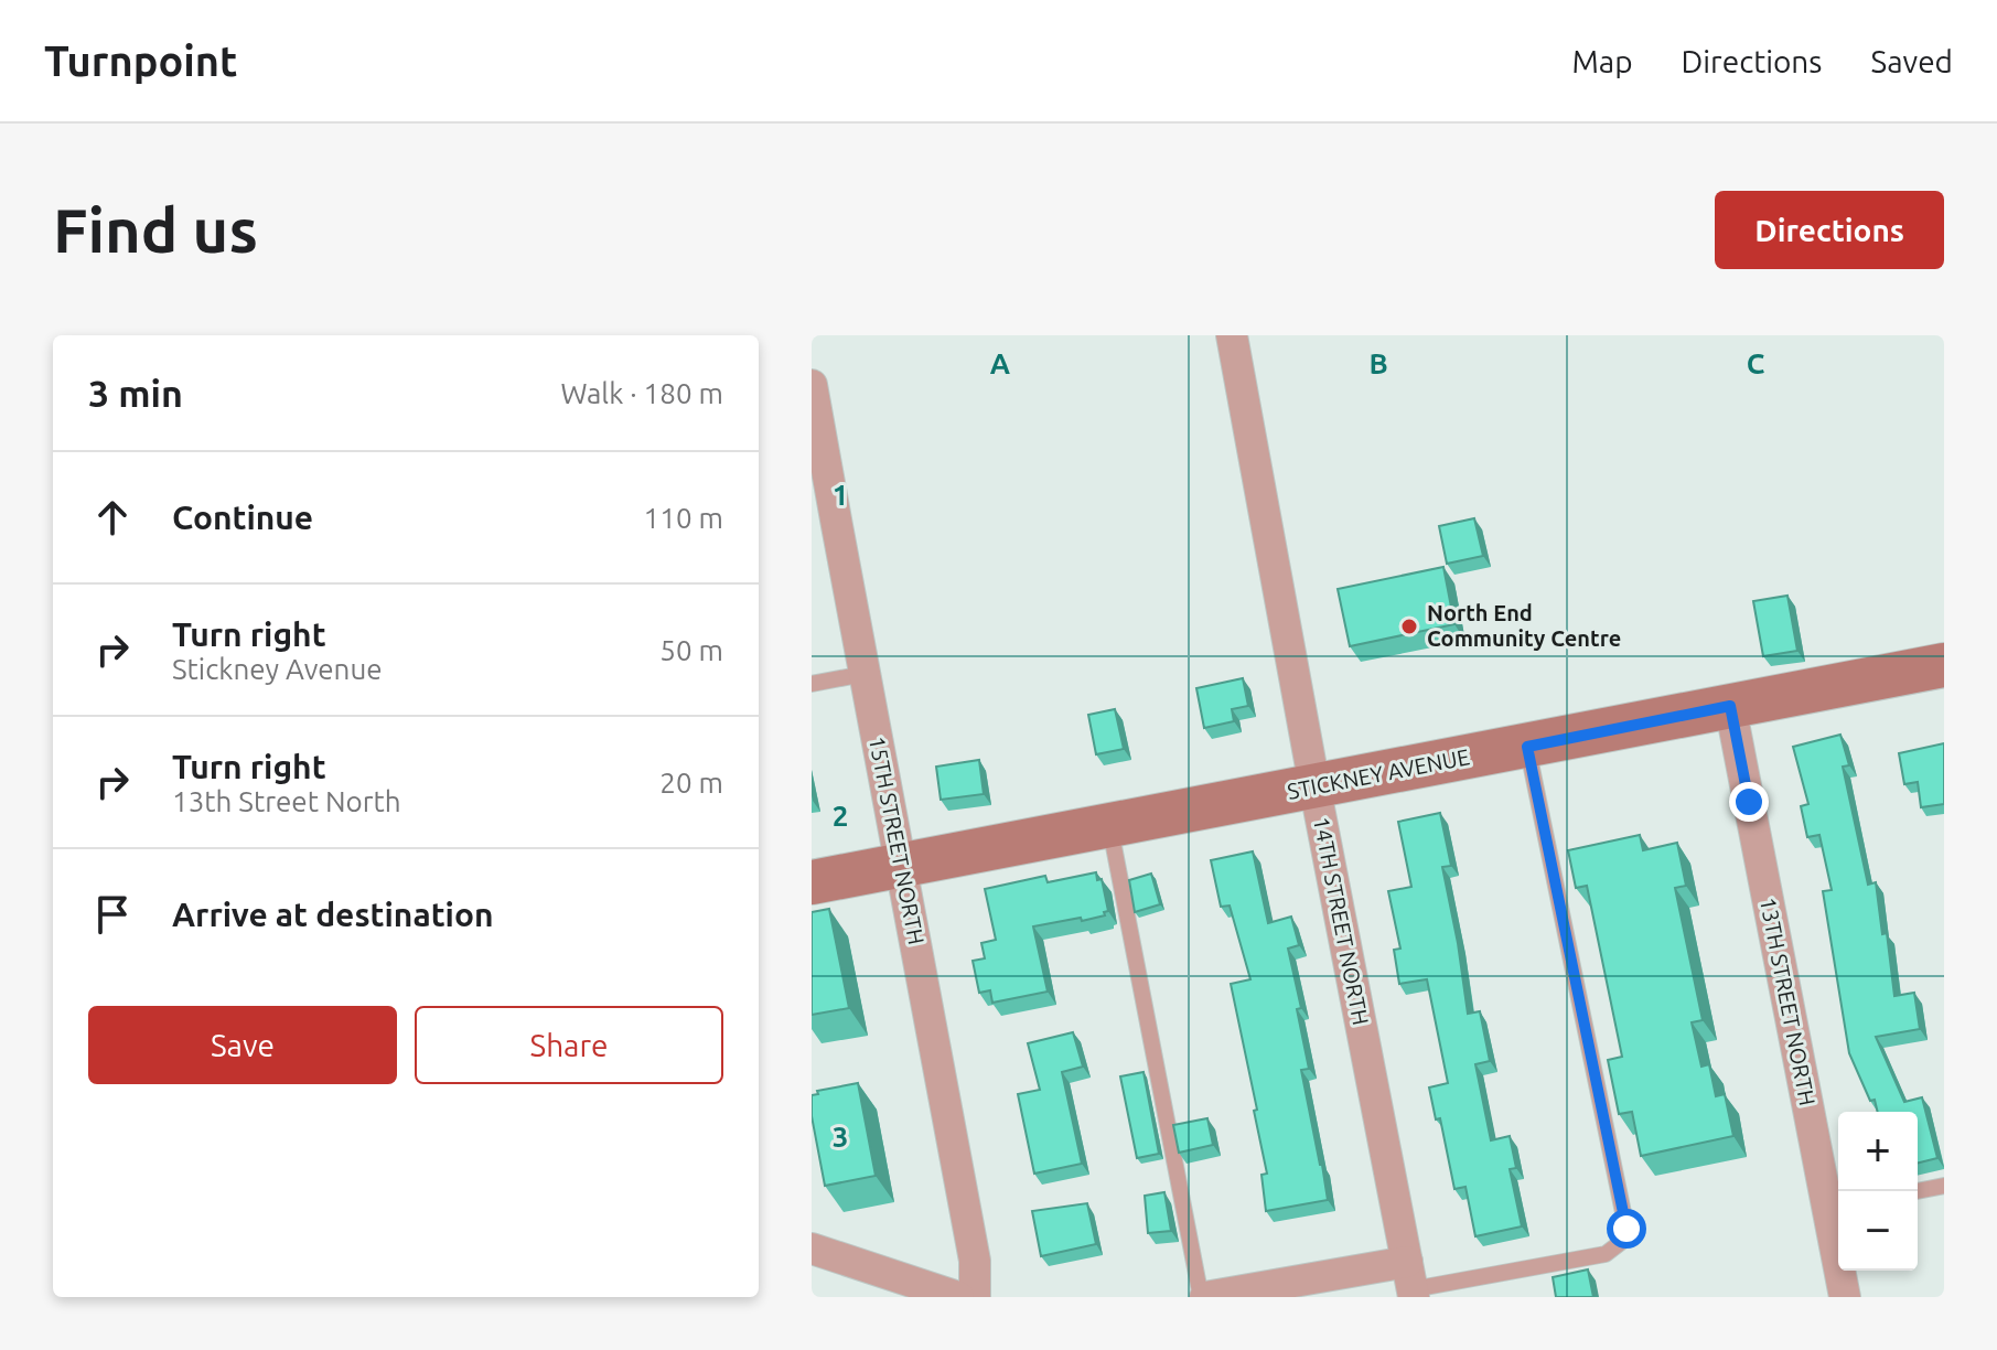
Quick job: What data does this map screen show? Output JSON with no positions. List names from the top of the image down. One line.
{"streets":{"street":["STICKNEY AVENUE","15TH STREET NORTH","14TH STREET NORTH","13TH STREET NORTH"]},"crossings":[["STICKNEY AVENUE","15TH STREET NORTH"],["STICKNEY AVENUE","14TH STREET NORTH"],["STICKNEY AVENUE","13TH STREET NORTH"]],"places":["North End Community Centre"],"page":{"header":"Turnpoint","nav":["Map","Directions","Saved"],"buttons":["Directions",["Save","Share"]],"title":"Find us","heading":["3 min","Walk · 180 m"],"list":[["Continue","110 m"],["Turn right","Stickney Avenue","50 m"],["Turn right","13th Street North","20 m"],"Arrive at destination"],"map_buttons":["+","−"]},"grid":{"columns":["A","B","C"],"rows":["1","2","3"]}}
